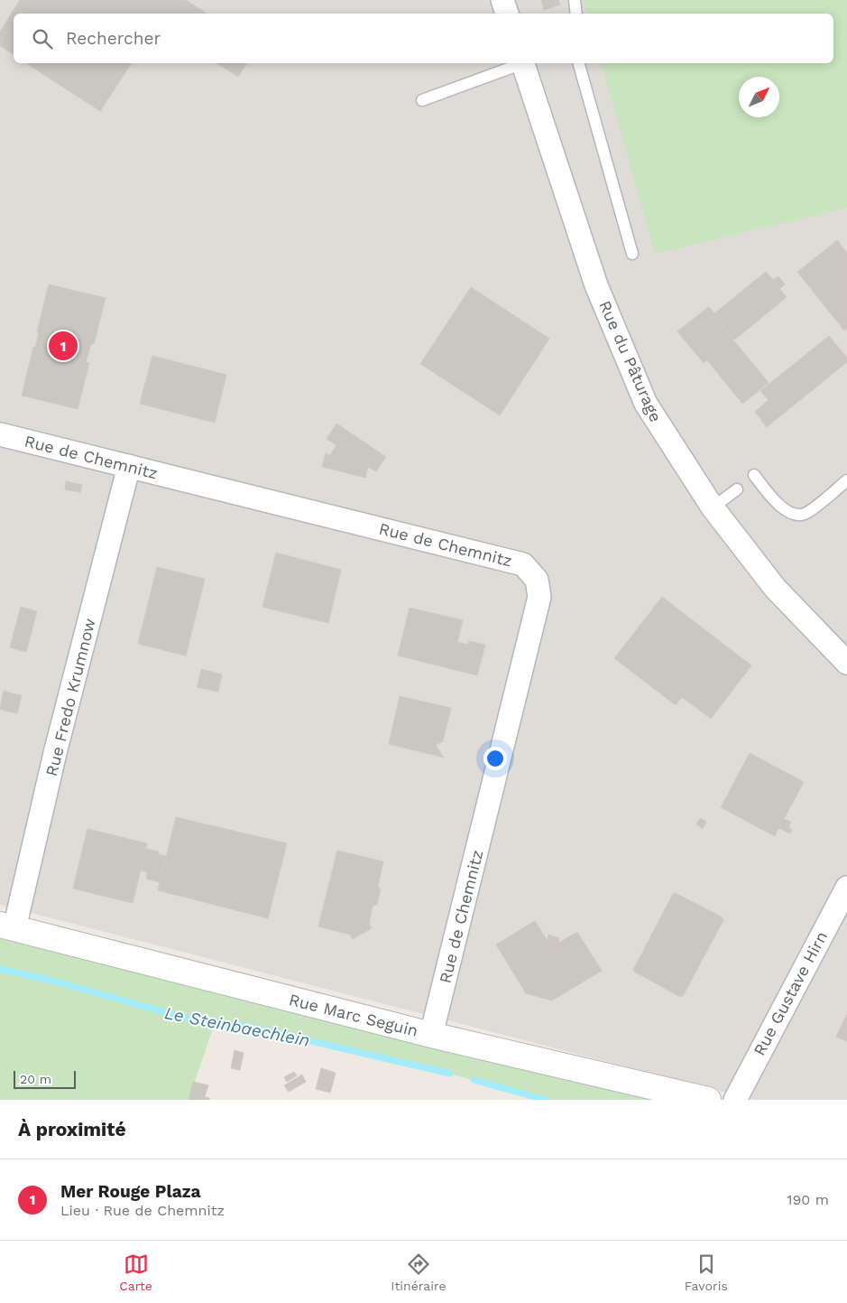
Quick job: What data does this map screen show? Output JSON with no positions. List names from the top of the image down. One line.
{"streets":{"street":["Rue du Pâturage","Rue de Chemnitz","Rue Fredo Krumnow","Rue Gustave Hirn","Rue Marc Seguin"]},"crossings":[["Rue de Chemnitz","Rue Fredo Krumnow"],["Rue de Chemnitz","Rue Marc Seguin"],["Rue Fredo Krumnow","Rue Marc Seguin"]],"water":["Le Steinbaechlein"],"scale_bar":"20 m","north":"top right","page":{"search":"Rechercher","pins":"1","scale":"20 m","heading":"À proximité","list":[{"mark":"1","name":"Mer Rouge Plaza","note":"Lieu · Rue de Chemnitz","value":"190 m"}],"nav":["Carte","Itinéraire","Favoris"]}}
